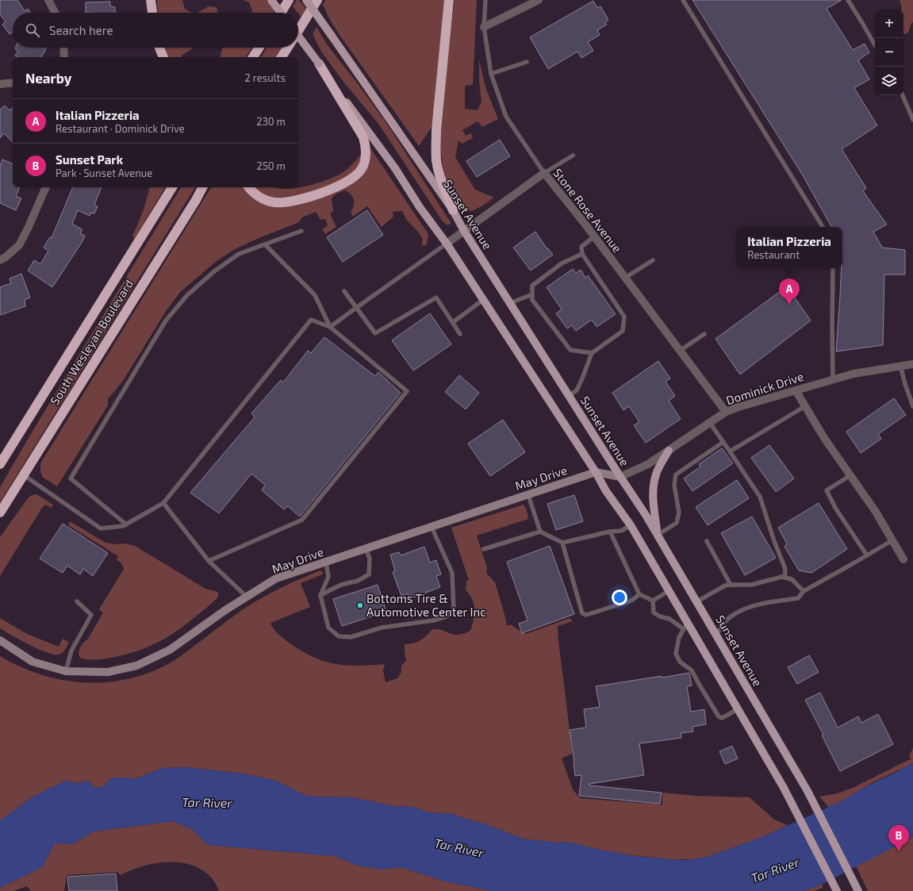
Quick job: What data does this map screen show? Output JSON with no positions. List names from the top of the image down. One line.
{"streets":{"highway":["South Wesleyan Boulevard"],"main road":["Sunset Avenue","May Drive"],"street":["Stone Rose Avenue","Dominick Drive"]},"crossings":[["Stone Rose Avenue","Dominick Drive"],["Sunset Avenue","Dominick Drive"],["Sunset Avenue","May Drive"],["Dominick Drive","May Drive"]],"water":["Tar River"],"places":["Bottoms Tire & Automotive Center Inc"],"page":{"map_buttons":["+","−"],"search":"Search here","heading":["Nearby","2 results"],"list":[{"mark":"A","name":"Italian Pizzeria","note":"Restaurant · Dominick Drive","value":"230 m"},{"mark":"B","name":"Sunset Park","note":"Park · Sunset Avenue","value":"250 m"}],"popup":["Italian Pizzeria","Restaurant"],"pins":["A","B"]}}
